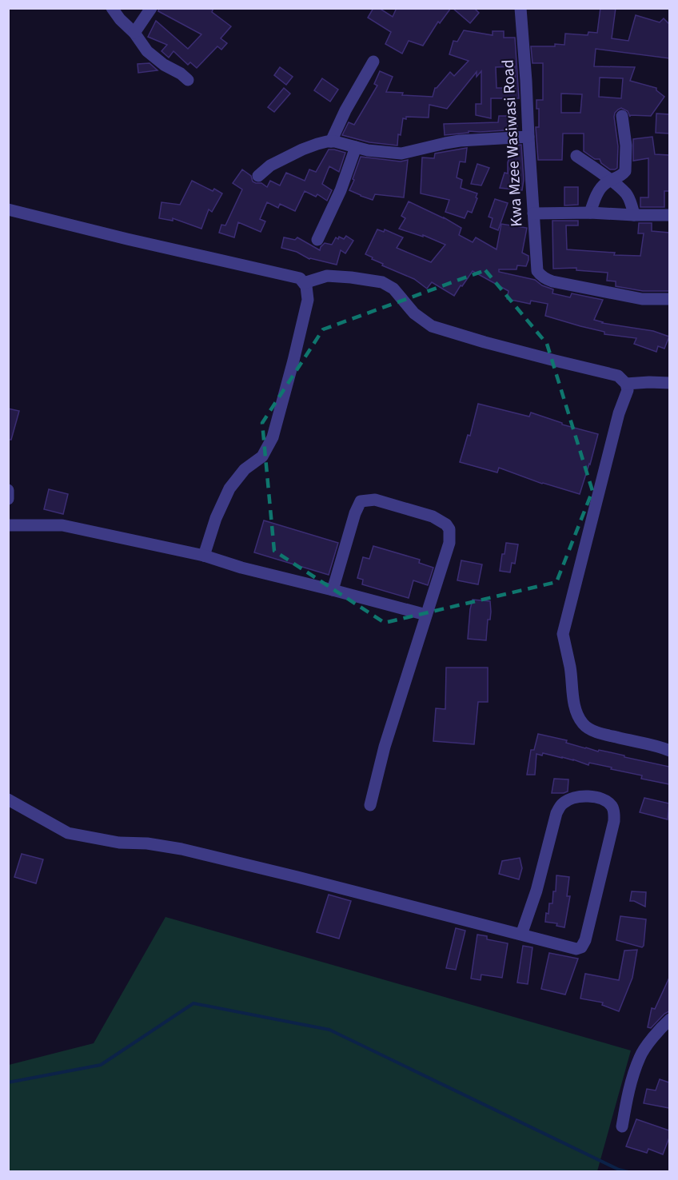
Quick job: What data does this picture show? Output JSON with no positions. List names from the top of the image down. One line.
{"streets":{"street":["Kwa Mzee Wasiwasi Road"]}}
